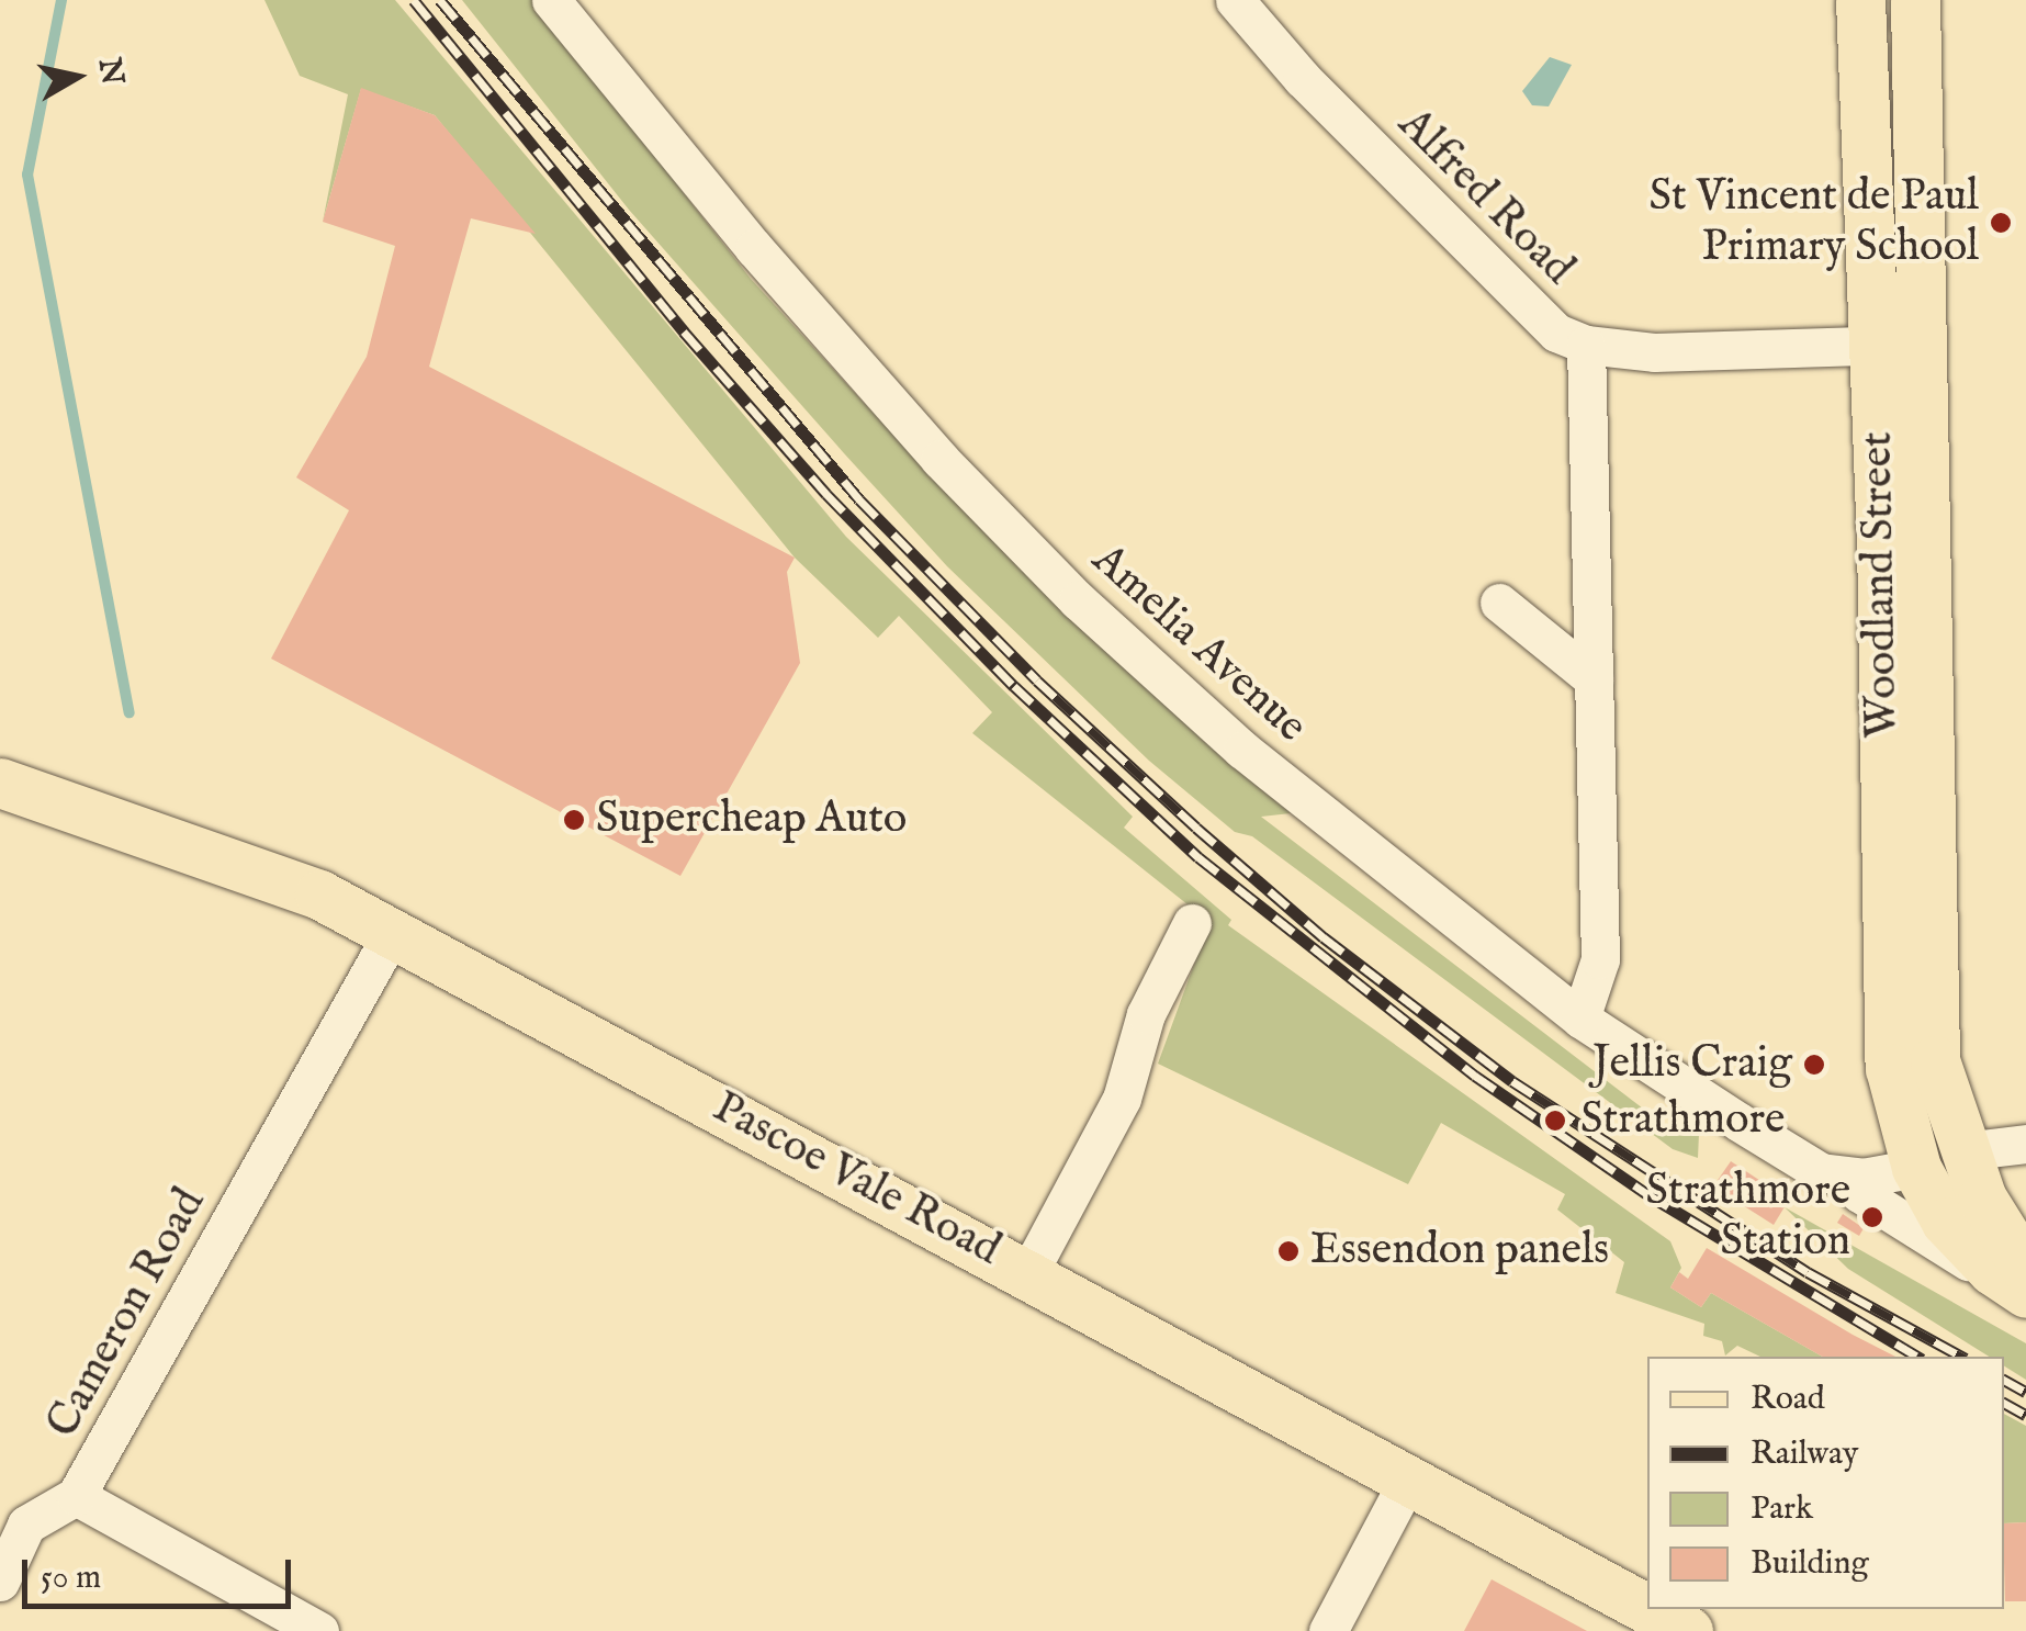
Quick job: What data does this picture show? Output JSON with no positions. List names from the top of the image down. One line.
{"streets":{"main road":["Woodland Street","Pascoe Vale Road"],"street":["Alfred Road","Amelia Avenue","Cameron Road"]},"crossings":[["Alfred Road","Woodland Street"],["Woodland Street","Amelia Avenue"],["Pascoe Vale Road","Cameron Road"]],"places":["St Vincent de Paul Primary School","Supercheap Auto","Jellis Craig","Strathmore","Strathmore Station","Essendon panels"],"legend":["Road","Railway","Park","Building"],"scale_bar":"50 m","north":"right"}
